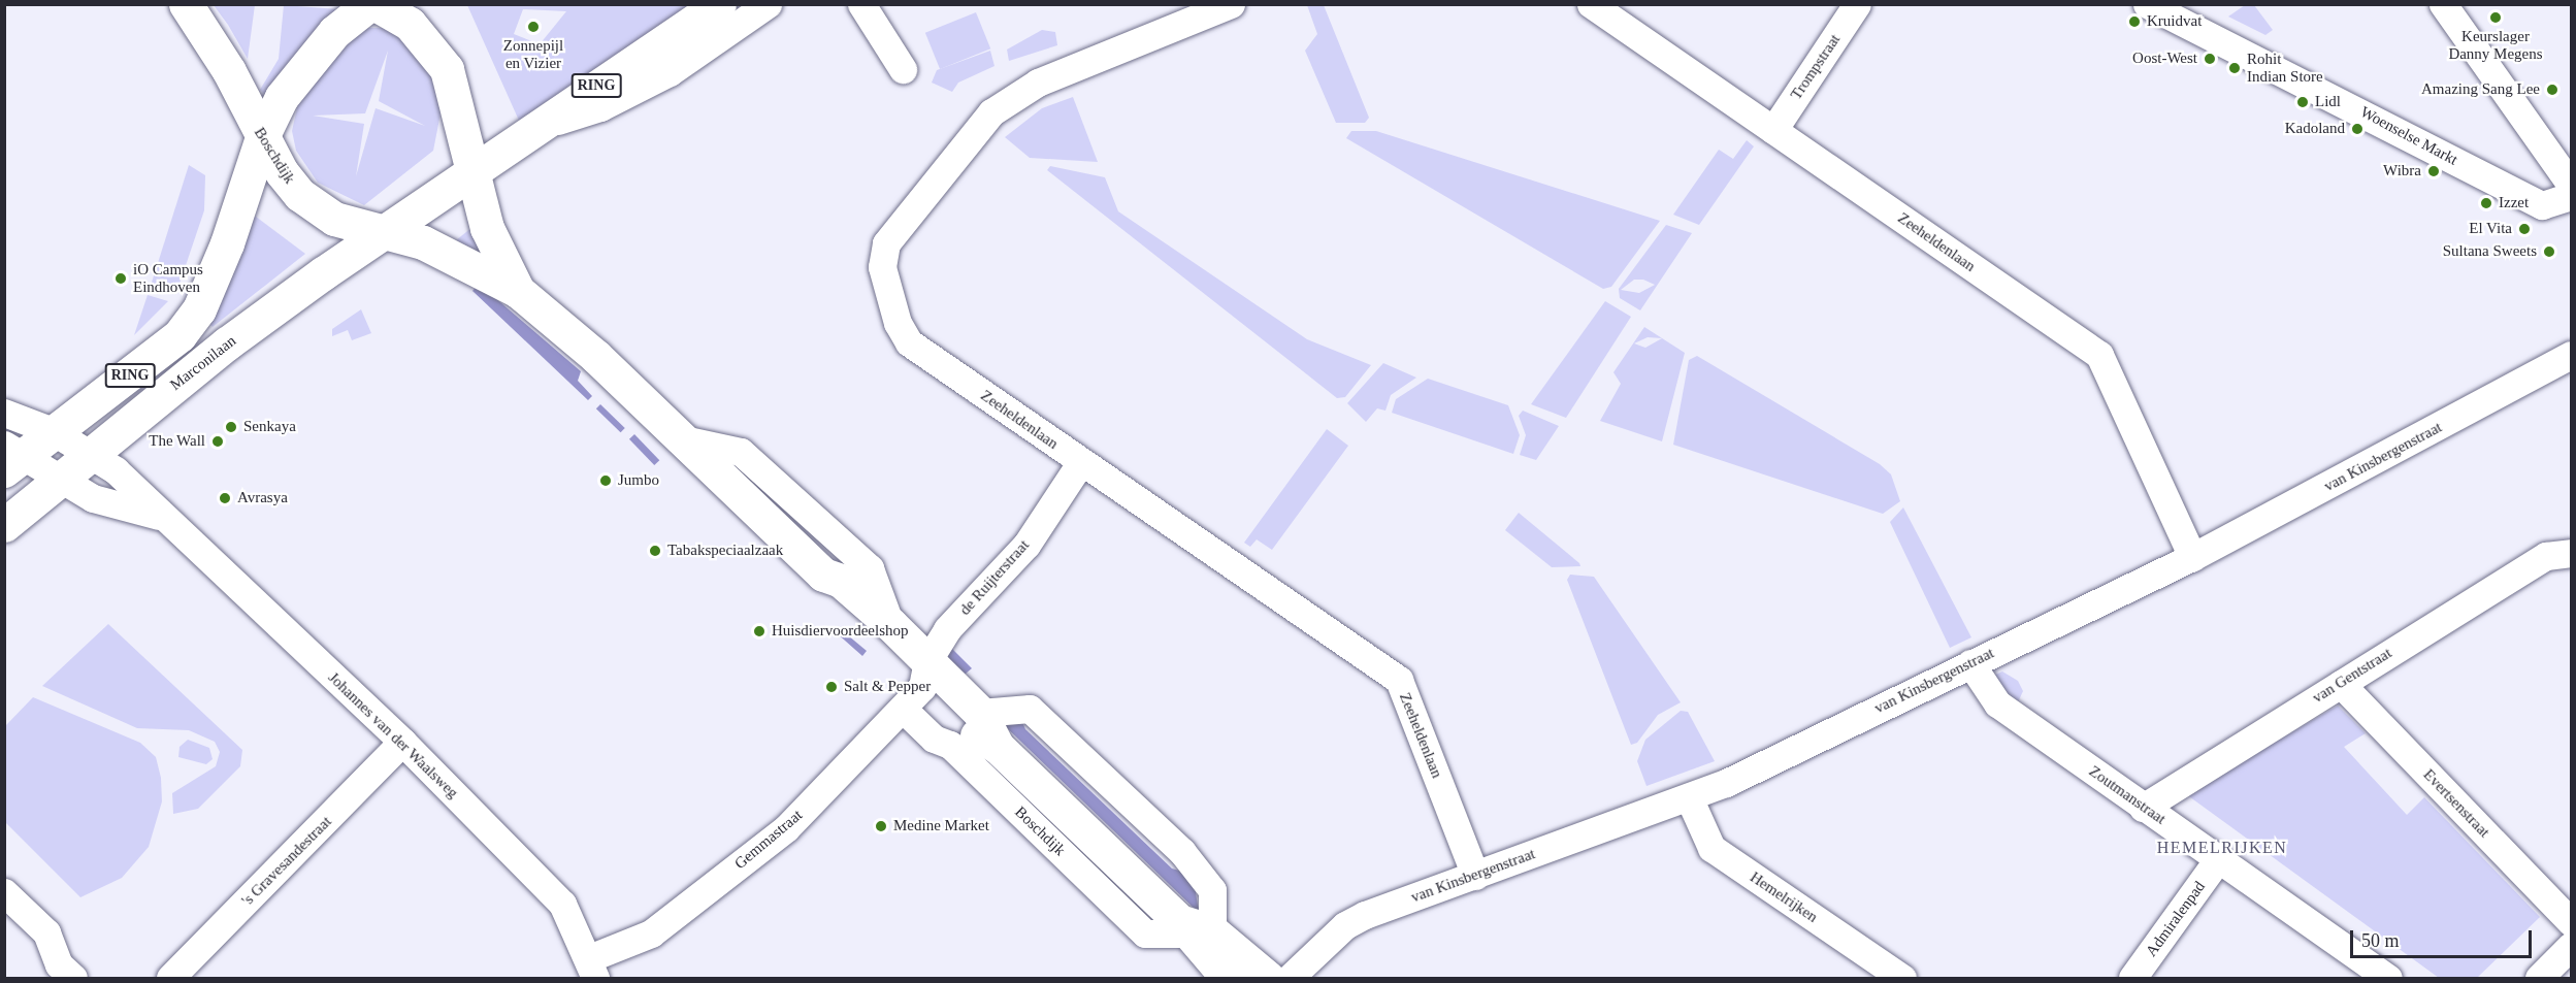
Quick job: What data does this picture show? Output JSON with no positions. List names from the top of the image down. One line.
{"streets":{"main road":["RING","Boschdijk","Marconilaan"],"street":["Trompstraat","Woenselse Markt","Zeeheldenlaan","van Kinsbergenstraat","de Ruijterstraat","van Gentstraat","Johannes van der Waalsweg","Zoutmanstraat","Evertsenstraat","Gemmastraat","'s Gravesandestraat","Hemelrijken","Admiralenpad"]},"crossings":[["Trompstraat","Zeeheldenlaan"],["RING","Boschdijk"],["RING","Marconilaan"],["RING","Johannes van der Waalsweg"],["Boschdijk","Marconilaan"],["Boschdijk","de Ruijterstraat"],["Boschdijk","Gemmastraat"],["Zeeheldenlaan","van Kinsbergenstraat"],["Zeeheldenlaan","de Ruijterstraat"],["Marconilaan","Johannes van der Waalsweg"],["van Kinsbergenstraat","Zoutmanstraat"],["van Kinsbergenstraat","Hemelrijken"],["de Ruijterstraat","Gemmastraat"],["van Gentstraat","Zoutmanstraat"],["van Gentstraat","Evertsenstraat"],["Johannes van der Waalsweg","Gemmastraat"],["Johannes van der Waalsweg","'s Gravesandestraat"],["Zoutmanstraat","Admiralenpad"]],"districts":["HEMELRIJKEN"],"places":["Keurslager Danny Megens","Kruidvat","Zonnepijl en Vizier","Oost-West","Rohit Indian Store","Amazing Sang Lee","Lidl","Kadoland","Wibra","Izzet","El Vita","Sultana Sweets","iO Campus Eindhoven","Senkaya","The Wall","Jumbo","Avrasya","Tabakspeciaalzaak","Huisdiervoordeelshop","Salt & Pepper","Medine Market"],"scale_bar":"50 m"}
